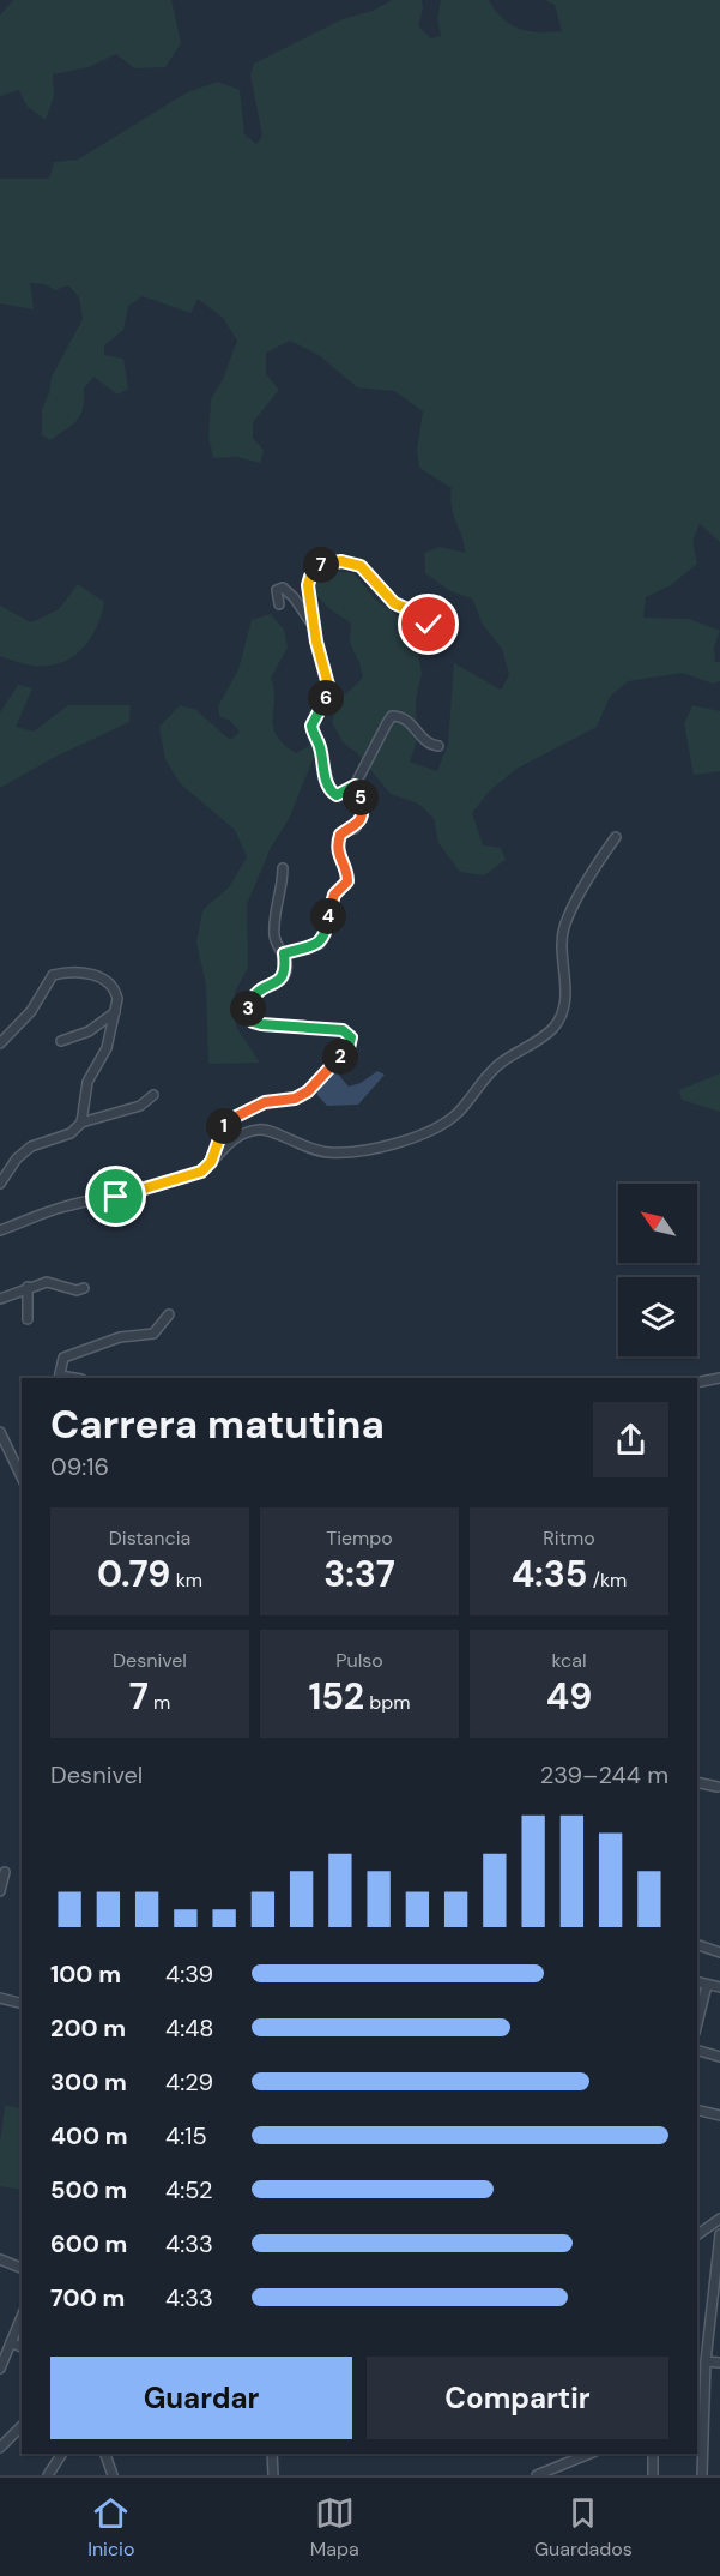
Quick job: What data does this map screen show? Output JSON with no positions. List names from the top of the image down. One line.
{"north":"top left","page":{"pins":["7","6","5","4","3","2","1"],"heading":["Carrera matutina","09:16"],"stats":[["Distancia","0.79 km"],["Tiempo","3:37"],["Ritmo","4:35 /km"],["Desnivel","7 m"],["Pulso","152 bpm"],["kcal","49"]],"chart":["Desnivel","239–244 m"],"list":[{"name":"100 m","note":"4:39"},{"name":"200 m","note":"4:48"},{"name":"300 m","note":"4:29"},{"name":"400 m","note":"4:15"},{"name":"500 m","note":"4:52"},{"name":"600 m","note":"4:33"},{"name":"700 m","note":"4:33"}],"buttons":["Guardar","Compartir"],"tabs":["Inicio","Mapa","Guardados"]}}
